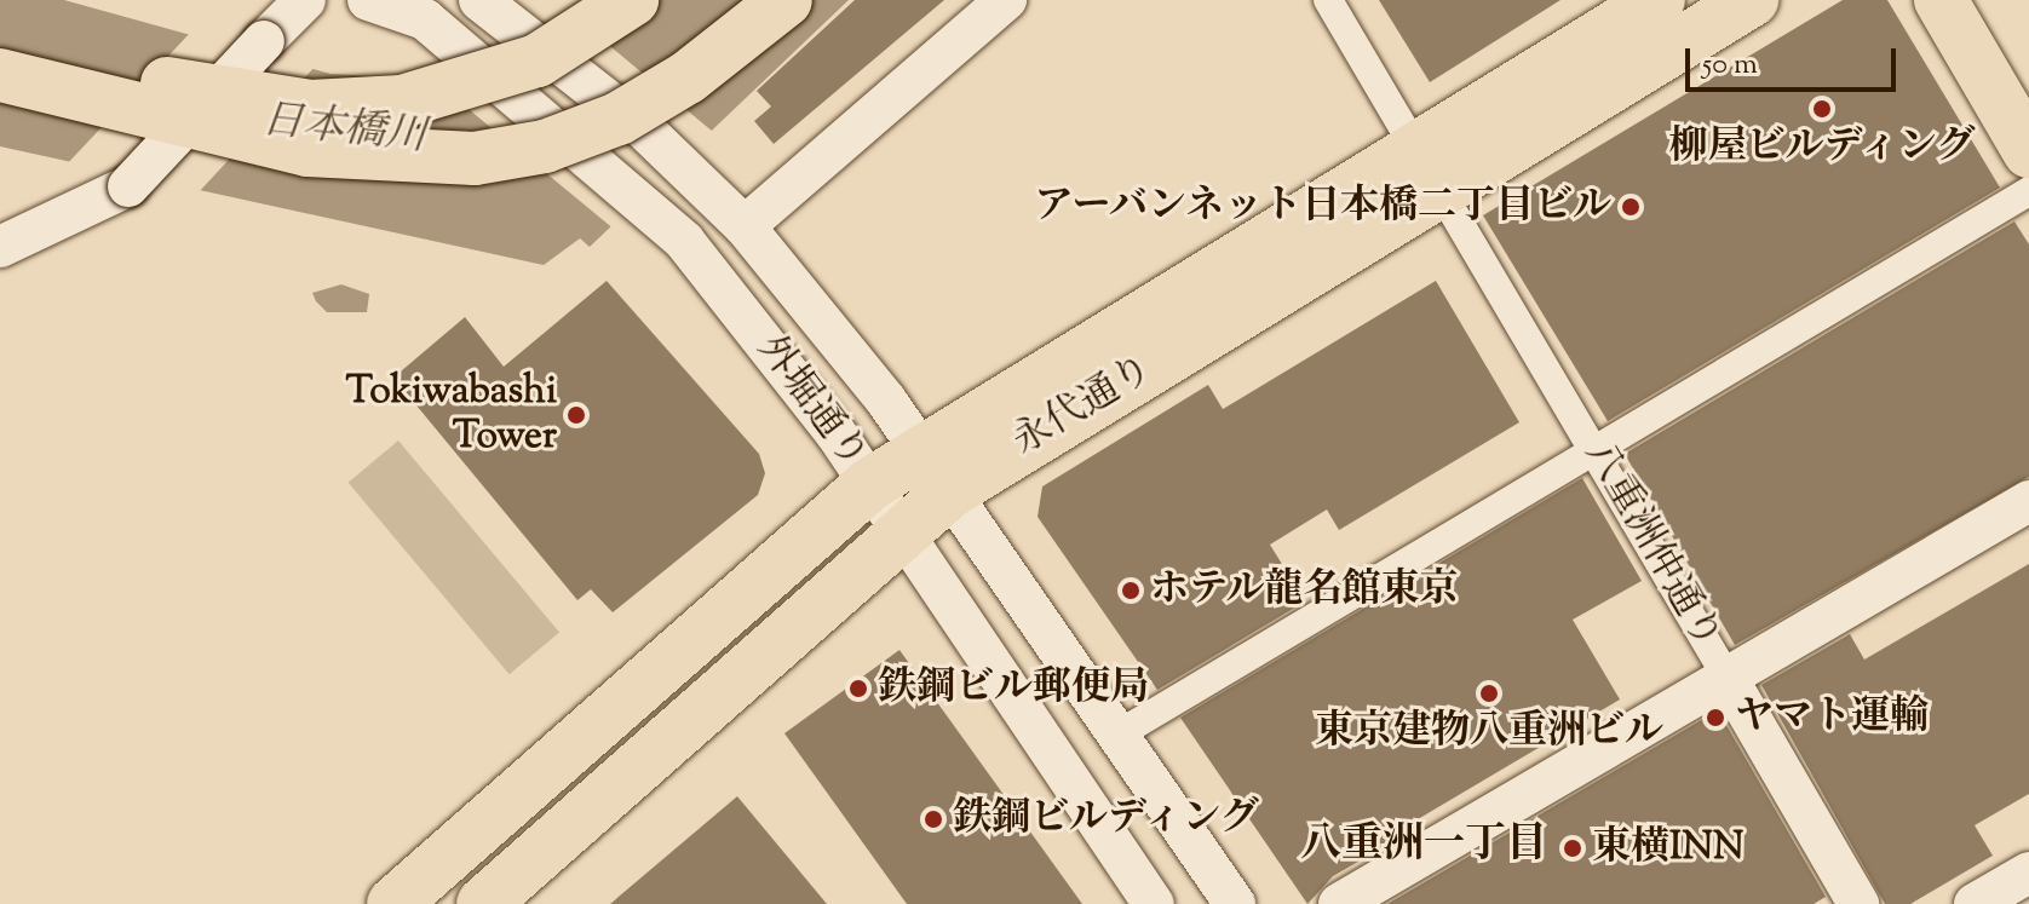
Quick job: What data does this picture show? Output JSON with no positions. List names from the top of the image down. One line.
{"streets":{"highway":["永代通り"],"main road":["外堀通り","八重洲仲通り"]},"crossings":[["外堀通り","永代通り"],["永代通り","八重洲仲通り"]],"districts":["八重洲一丁目"],"water":["日本橋川"],"places":["柳屋ビルディング","アーバンネット日本橋二丁目ビル","Tokiwabashi Tower","ホテル龍名館東京","鉄鋼ビル郵便局","東京建物八重洲ビル","ヤマト運輸","鉄鋼ビルディング","東横INN"],"scale_bar":"50 m"}
